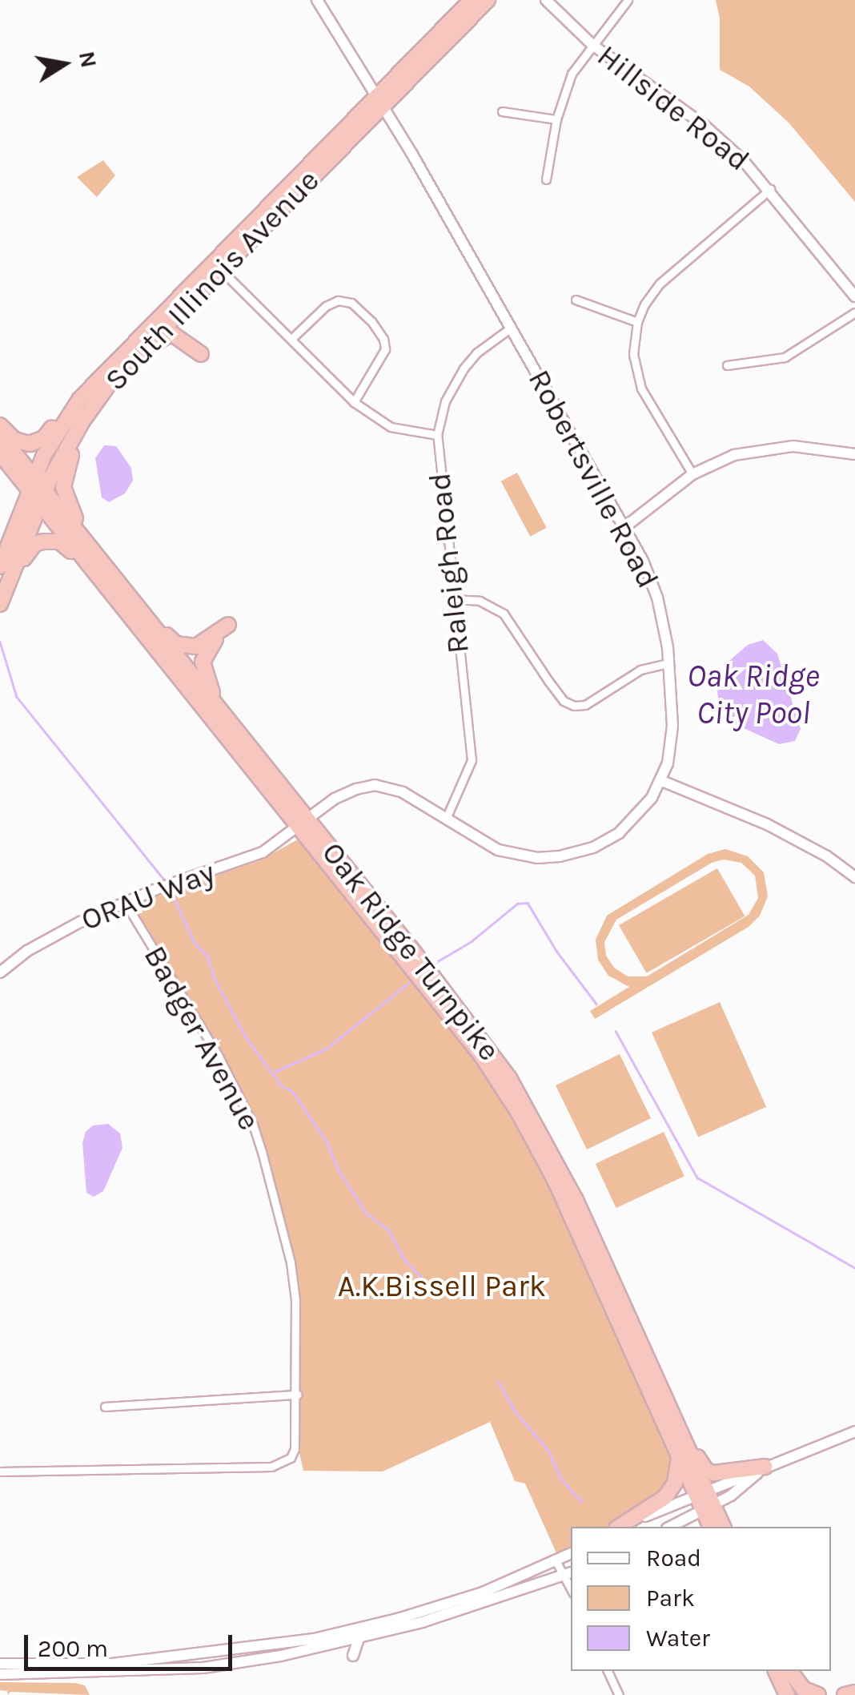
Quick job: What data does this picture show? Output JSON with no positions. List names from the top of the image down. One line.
{"streets":{"highway":["South Illinois Avenue","Oak Ridge Turnpike"],"street":["Hillside Road","Robertsville Road","Raleigh Road","ORAU Way","Badger Avenue"]},"crossings":[["South Illinois Avenue","Oak Ridge Turnpike"],["Robertsville Road","Raleigh Road"],["Robertsville Road","ORAU Way"],["Robertsville Road","Oak Ridge Turnpike"],["ORAU Way","Oak Ridge Turnpike"],["ORAU Way","Badger Avenue"]],"water":["Oak Ridge City Pool"],"parks":["A.K.Bissell Park"],"legend":["Road","Park","Water"],"scale_bar":"200 m","north":"right"}
